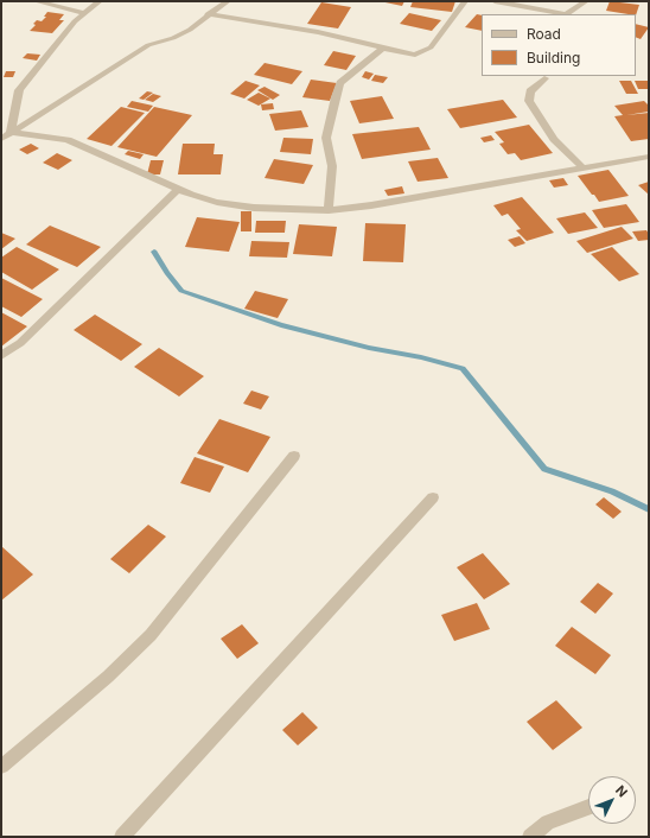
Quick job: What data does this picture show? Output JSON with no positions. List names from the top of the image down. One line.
{"legend":["Road","Building"],"north":"top right"}
